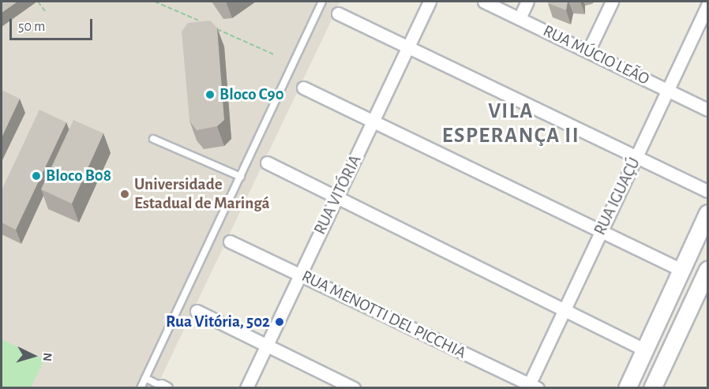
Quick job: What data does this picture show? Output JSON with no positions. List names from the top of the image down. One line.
{"streets":{"street":["RUA MÚCIO LEÃO","RUA VITÓRIA","RUA IGUAÇÚ","RUA MENOTTI DEL PICCHIA"]},"crossings":[["RUA MÚCIO LEÃO","RUA IGUAÇÚ"],["RUA VITÓRIA","RUA MENOTTI DEL PICCHIA"],["RUA IGUAÇÚ","RUA MENOTTI DEL PICCHIA"]],"districts":["VILA ESPERANÇA II"],"places":["Bloco C90","Bloco B08","Universidade Estadual de Maringá","Rua Vitória, 502"],"scale_bar":"50 m","north":"right"}
